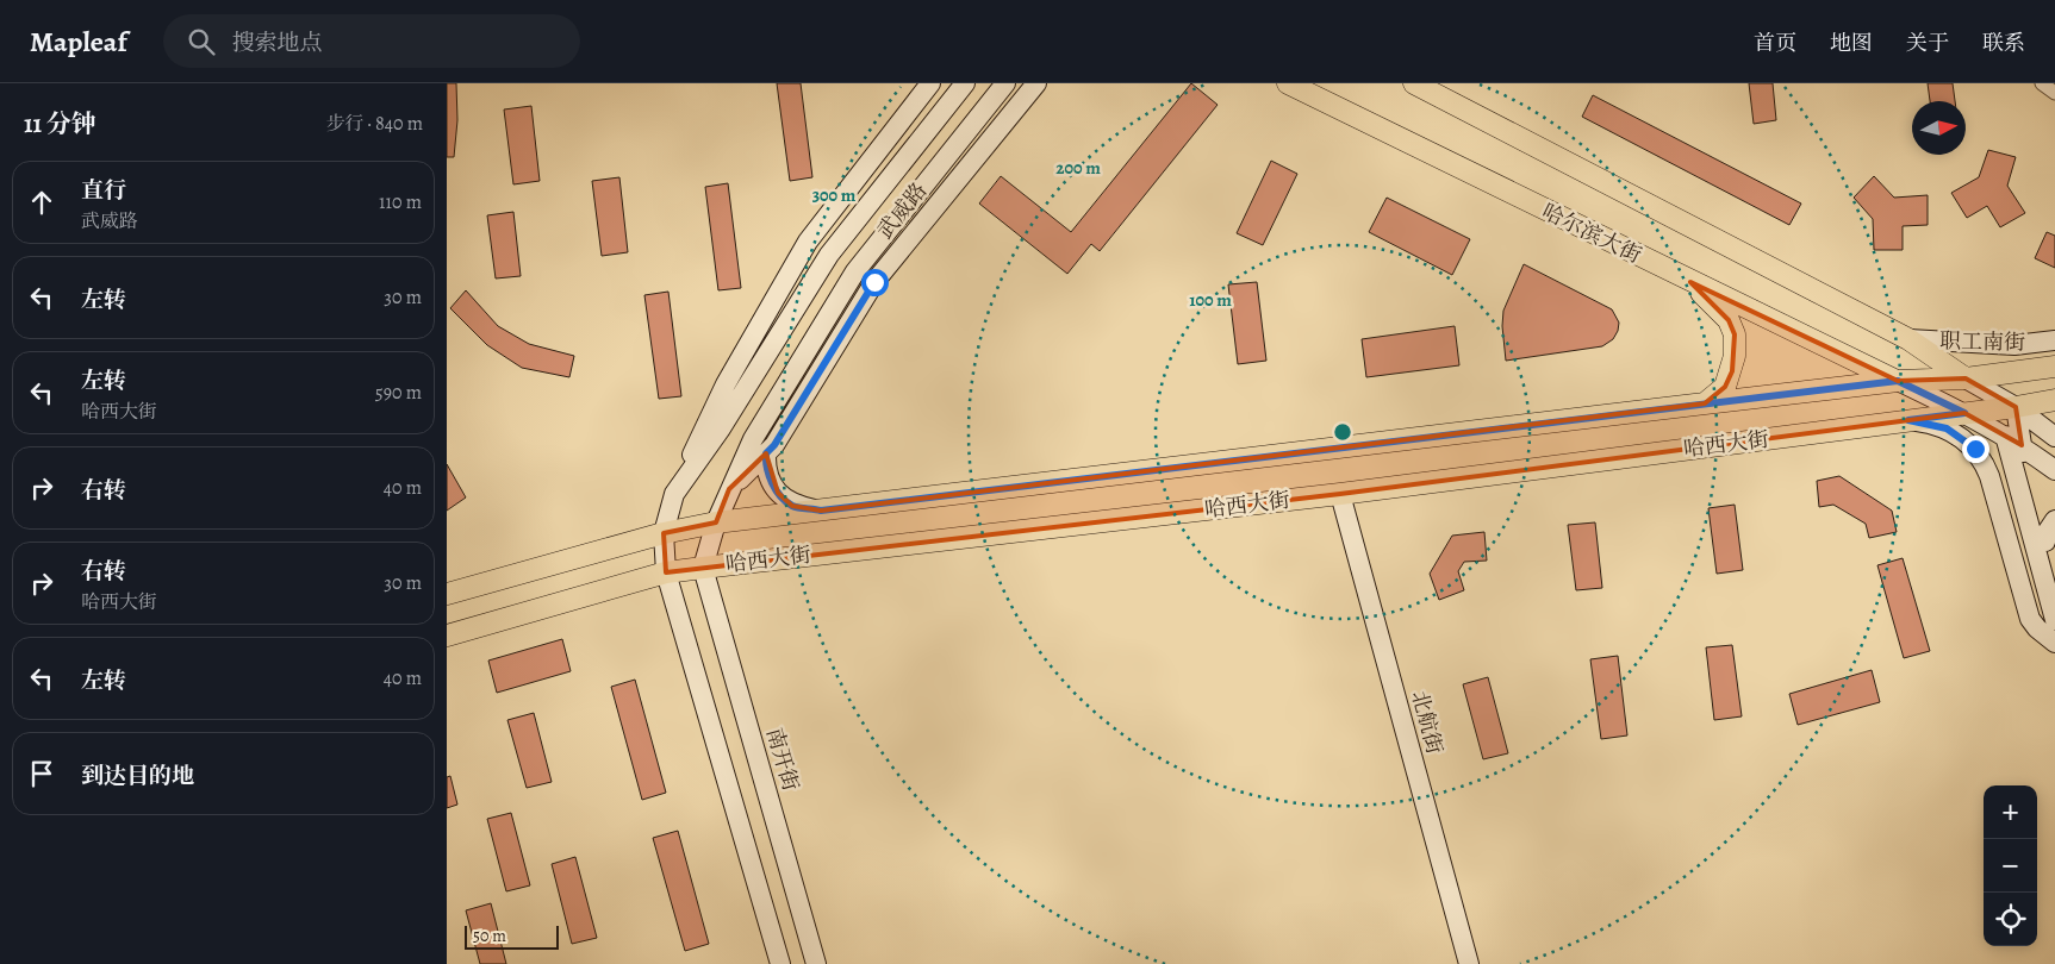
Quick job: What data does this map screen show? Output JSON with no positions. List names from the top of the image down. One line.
{"streets":{"main road":["武威路","哈尔滨大街","职工南街","哈西大街","北航街","南开街"]},"crossings":[["武威路","哈西大街"],["武威路","南开街"],["哈尔滨大街","哈西大街"],["职工南街","哈西大街"],["哈西大街","北航街"],["哈西大街","南开街"]],"scale_bar":"50 m","north":"right","page":{"header":"Mapleaf","search":"搜索地点","nav":["首页","地图","关于","联系"],"heading":["11 分钟","步行 · 840 m"],"list":[["直行","武威路","110 m"],["左转","30 m"],["左转","哈西大街","590 m"],["右转","40 m"],["右转","哈西大街","30 m"],["左转","40 m"],"到达目的地"],"map_buttons":["+","−"],"scale":"50 m"},"rings":["200 m","300 m","100 m"]}
